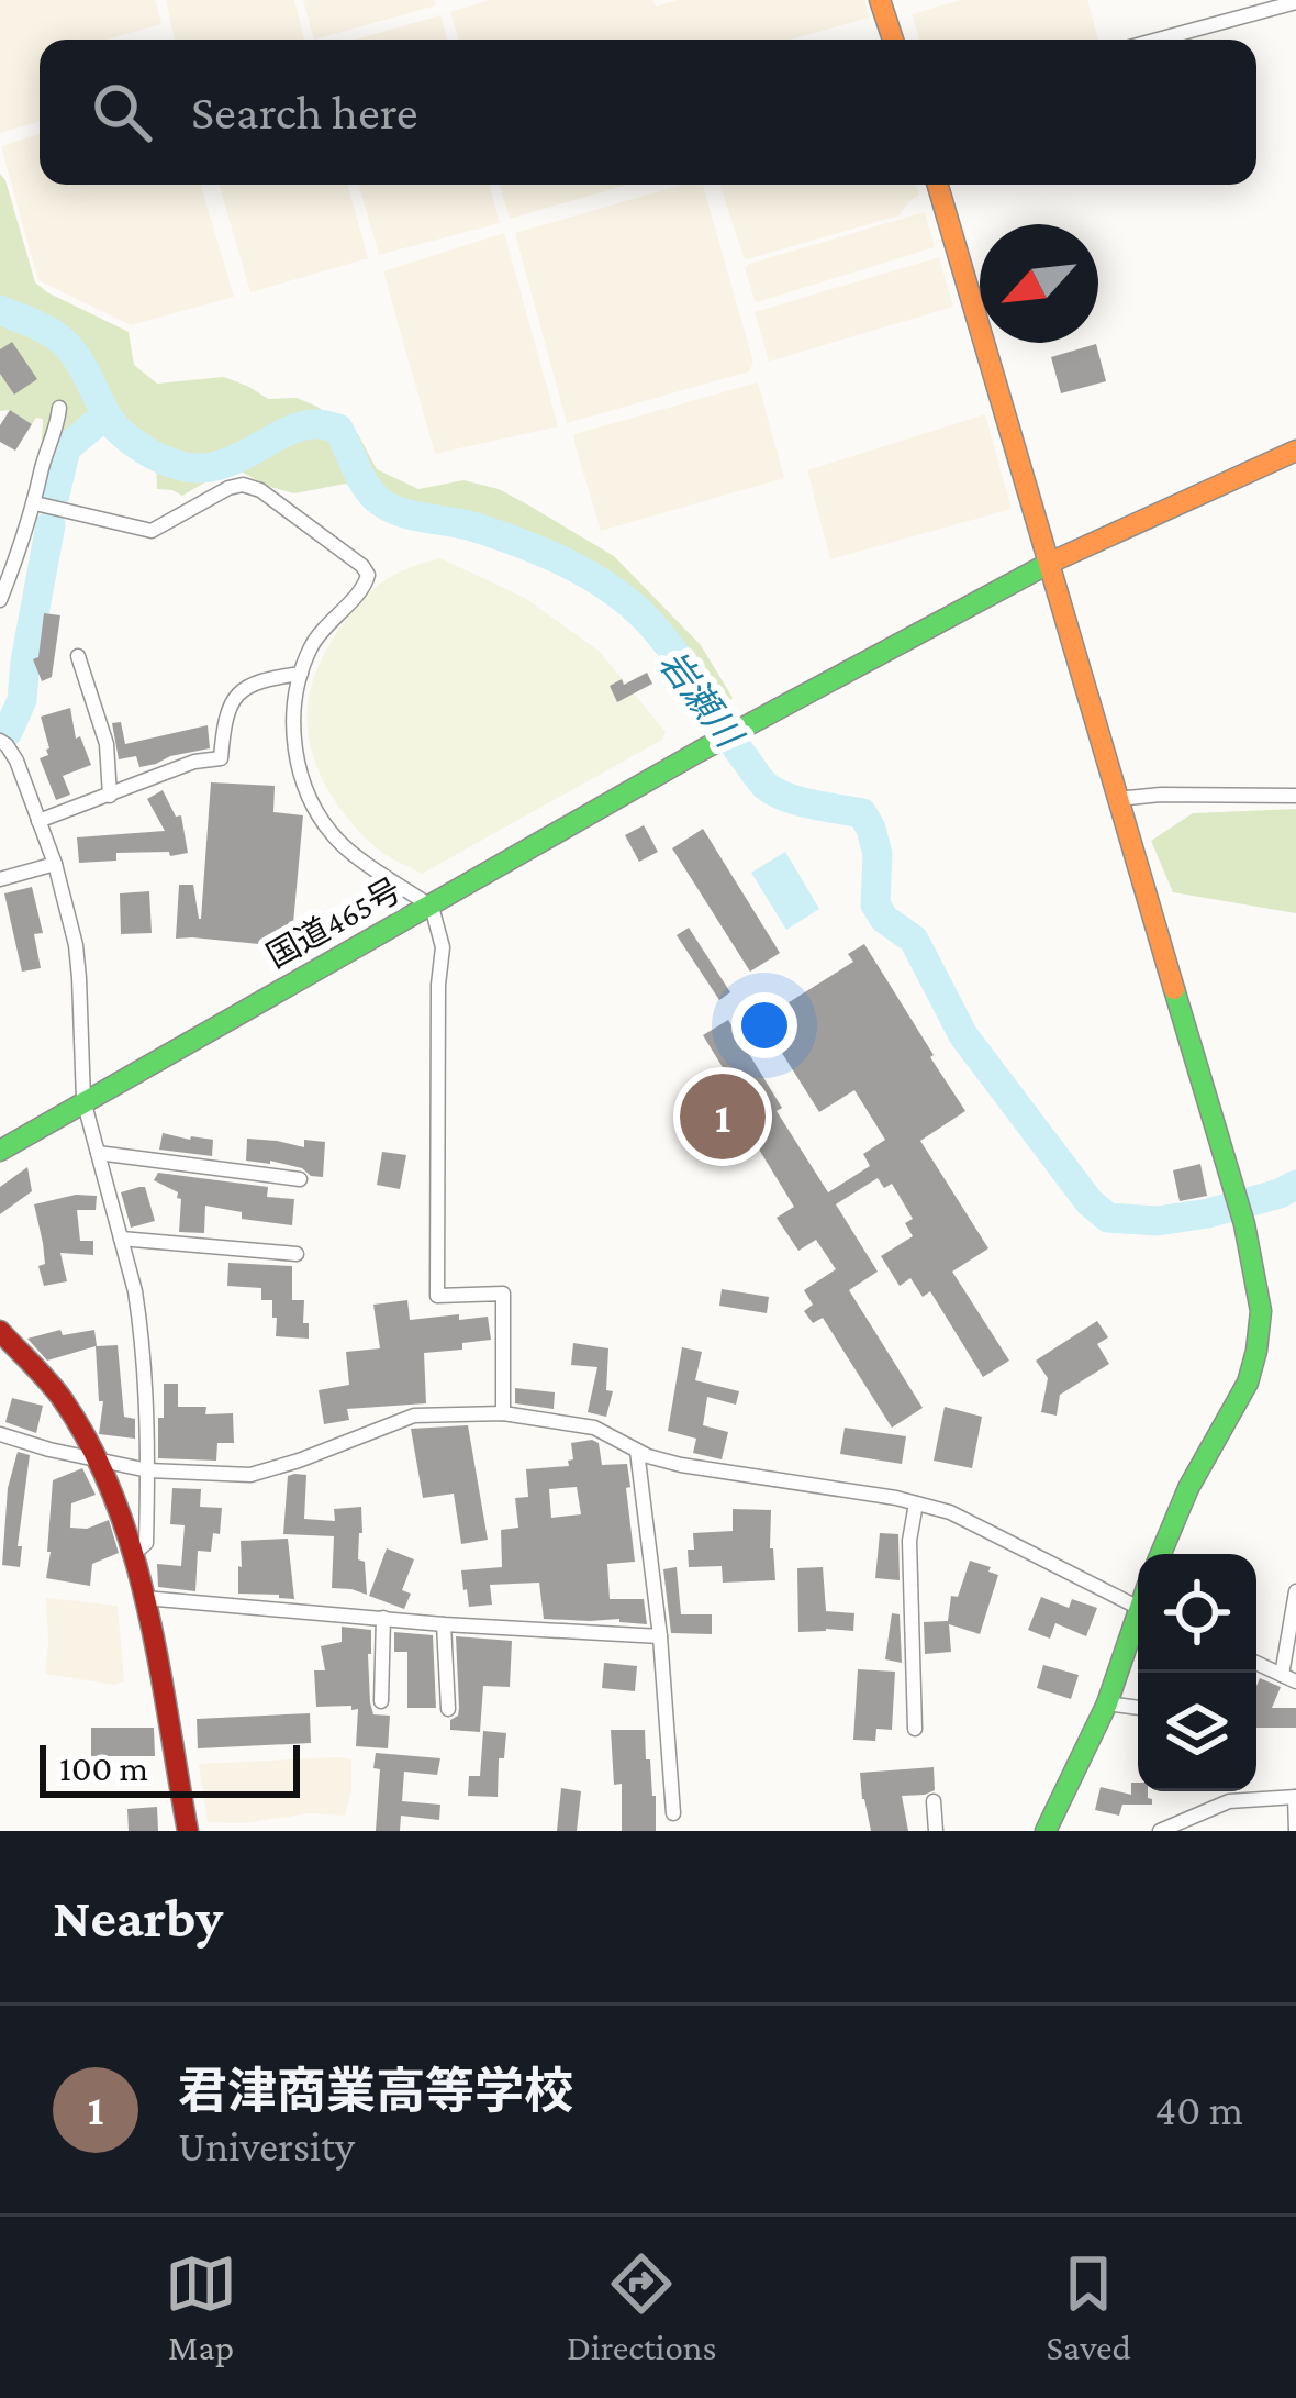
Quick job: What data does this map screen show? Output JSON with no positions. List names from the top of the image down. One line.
{"streets":{"main road":["国道465号"]},"water":["岩瀬川"],"scale_bar":"100 m","north":"bottom left","page":{"search":"Search here","pins":"1","scale":"100 m","heading":"Nearby","list":[{"mark":"1","name":"君津商業高等学校","note":"University","value":"40 m"}],"nav":["Map","Directions","Saved"]}}
